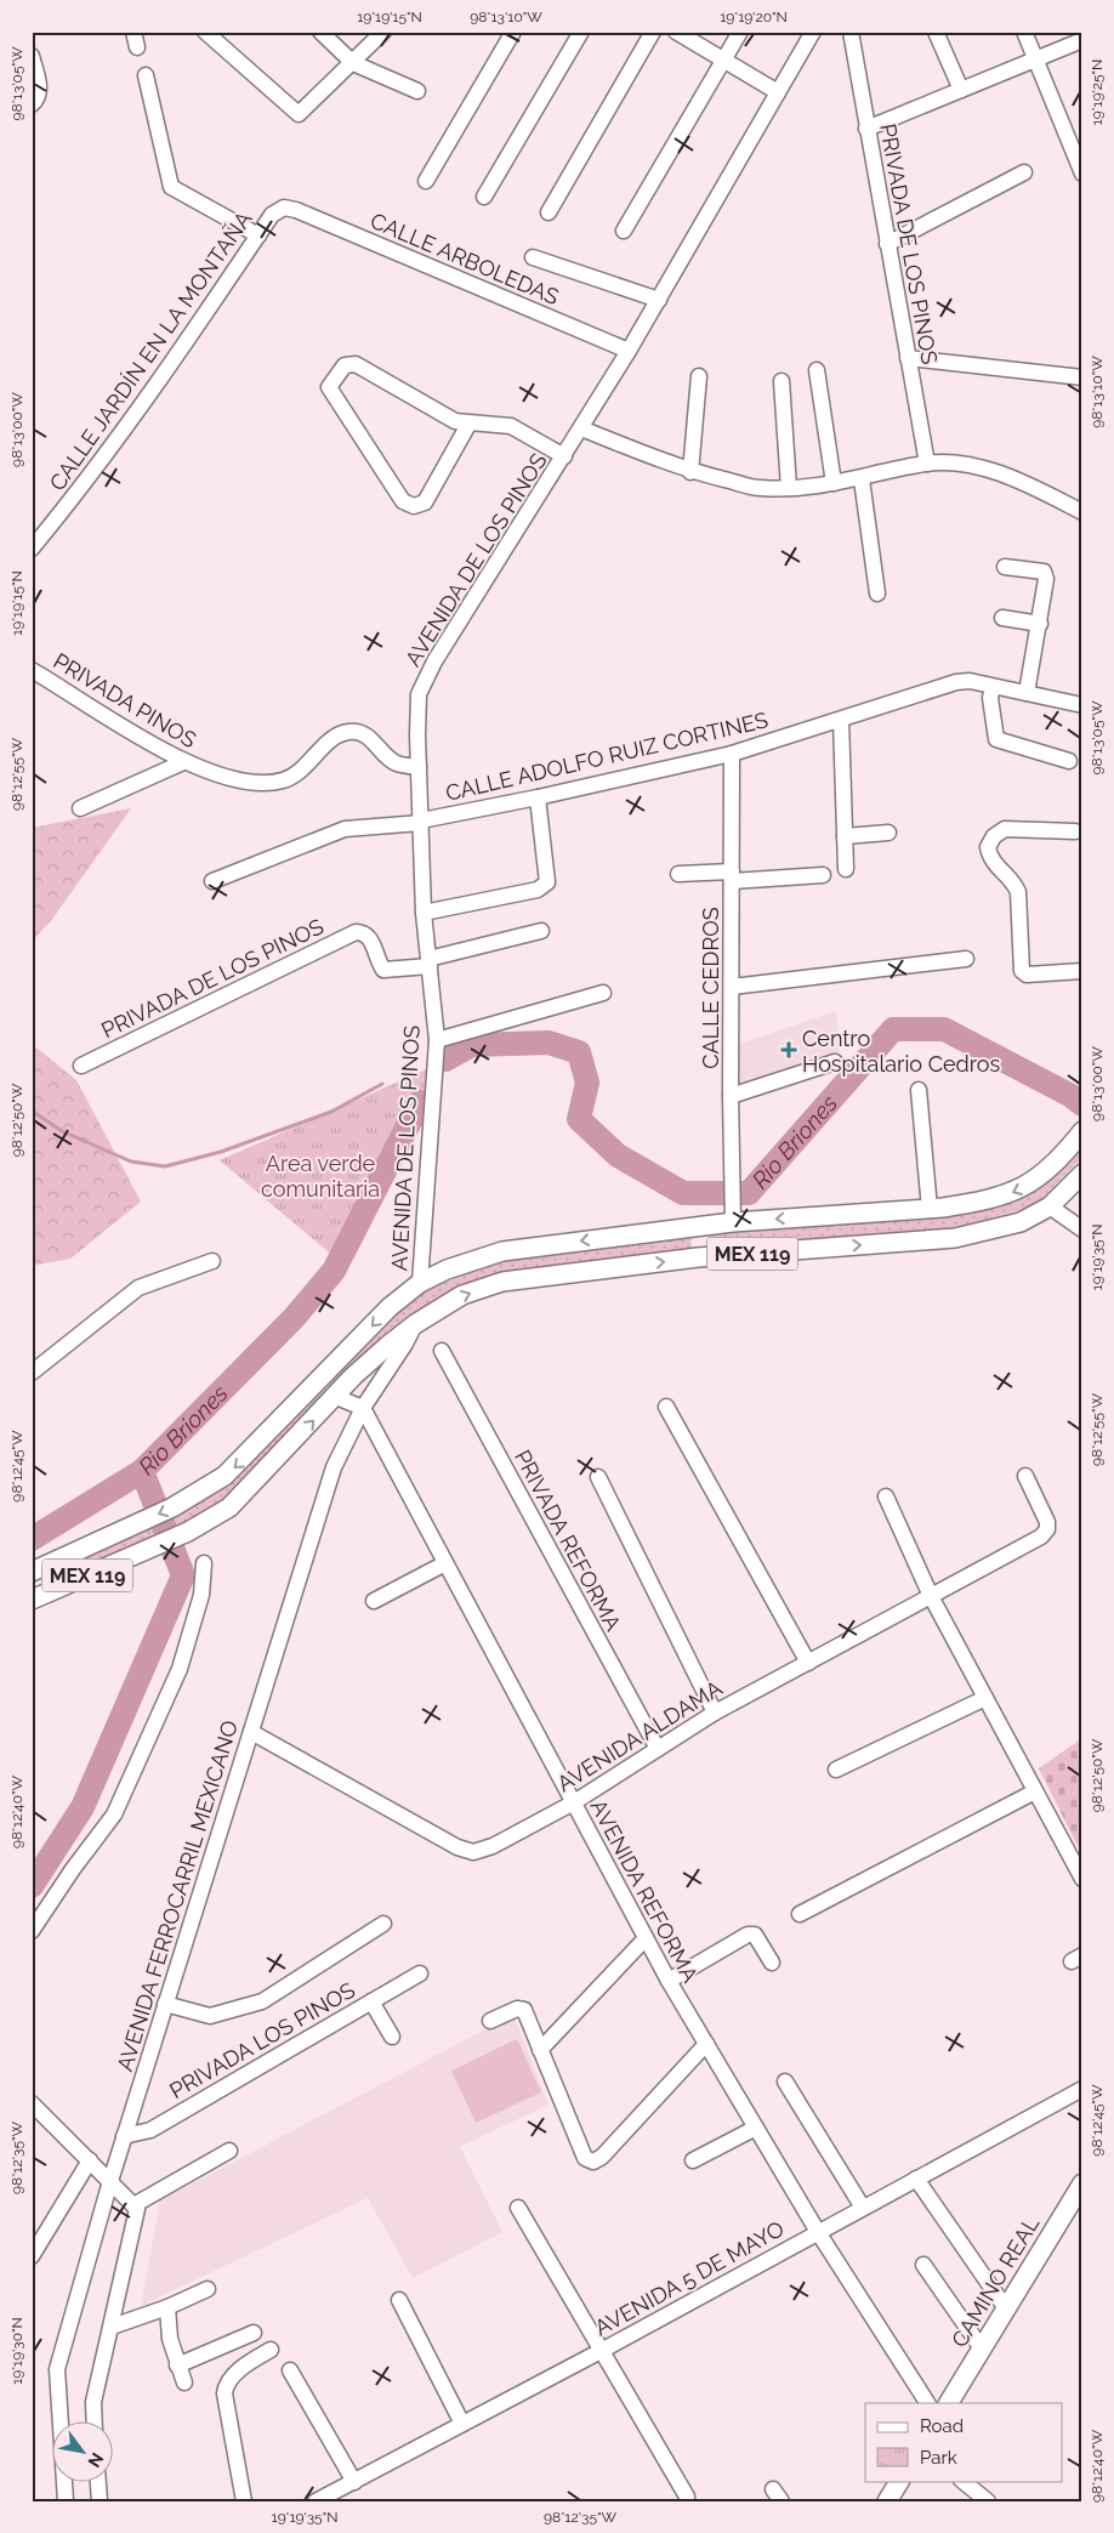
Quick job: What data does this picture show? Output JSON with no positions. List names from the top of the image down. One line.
{"streets":{"main road":["MEX 119","CAMINO REAL"],"street":["PRIVADA DE LOS PINOS","CALLE ARBOLEDAS","CALLE JARDÍN EN LA MONTAÑA","AVENIDA DE LOS PINOS","PRIVADA PINOS","CALLE ADOLFO RUIZ CORTINES","CALLE CEDROS","PRIVADA REFORMA","AVENIDA ALDAMA","AVENIDA REFORMA","AVENIDA FERROCARRIL MEXICANO","PRIVADA LOS PINOS","AVENIDA 5 DE MAYO"]},"crossings":[["PRIVADA DE LOS PINOS","AVENIDA DE LOS PINOS"],["CALLE ARBOLEDAS","CALLE JARDÍN EN LA MONTAÑA"],["CALLE ARBOLEDAS","AVENIDA DE LOS PINOS"],["AVENIDA DE LOS PINOS","PRIVADA PINOS"],["AVENIDA DE LOS PINOS","CALLE ADOLFO RUIZ CORTINES"],["AVENIDA DE LOS PINOS","MEX 119"],["CALLE ADOLFO RUIZ CORTINES","CALLE CEDROS"],["CALLE CEDROS","MEX 119"],["MEX 119","AVENIDA FERROCARRIL MEXICANO"],["PRIVADA REFORMA","AVENIDA ALDAMA"],["AVENIDA ALDAMA","AVENIDA REFORMA"],["AVENIDA ALDAMA","AVENIDA FERROCARRIL MEXICANO"],["AVENIDA REFORMA","AVENIDA FERROCARRIL MEXICANO"],["AVENIDA REFORMA","AVENIDA 5 DE MAYO"],["AVENIDA FERROCARRIL MEXICANO","PRIVADA LOS PINOS"]],"water":["Rio Briones"],"parks":["Area verde comunitaria"],"places":{"health":["Centro Hospitalario Cedros"]},"legend":["Road","Park"],"north":"bottom right","coordinates":["19°19'15\"N","98°13'10\"W","19°19'20\"N","98°13'05\"W","19°19'25\"N","98°13'00\"W","98°12'55\"W","98°12'50\"W","19°19'35\"N","98°12'45\"W","98°12'40\"W","98°12'35\"W","19°19'30\"N"]}
